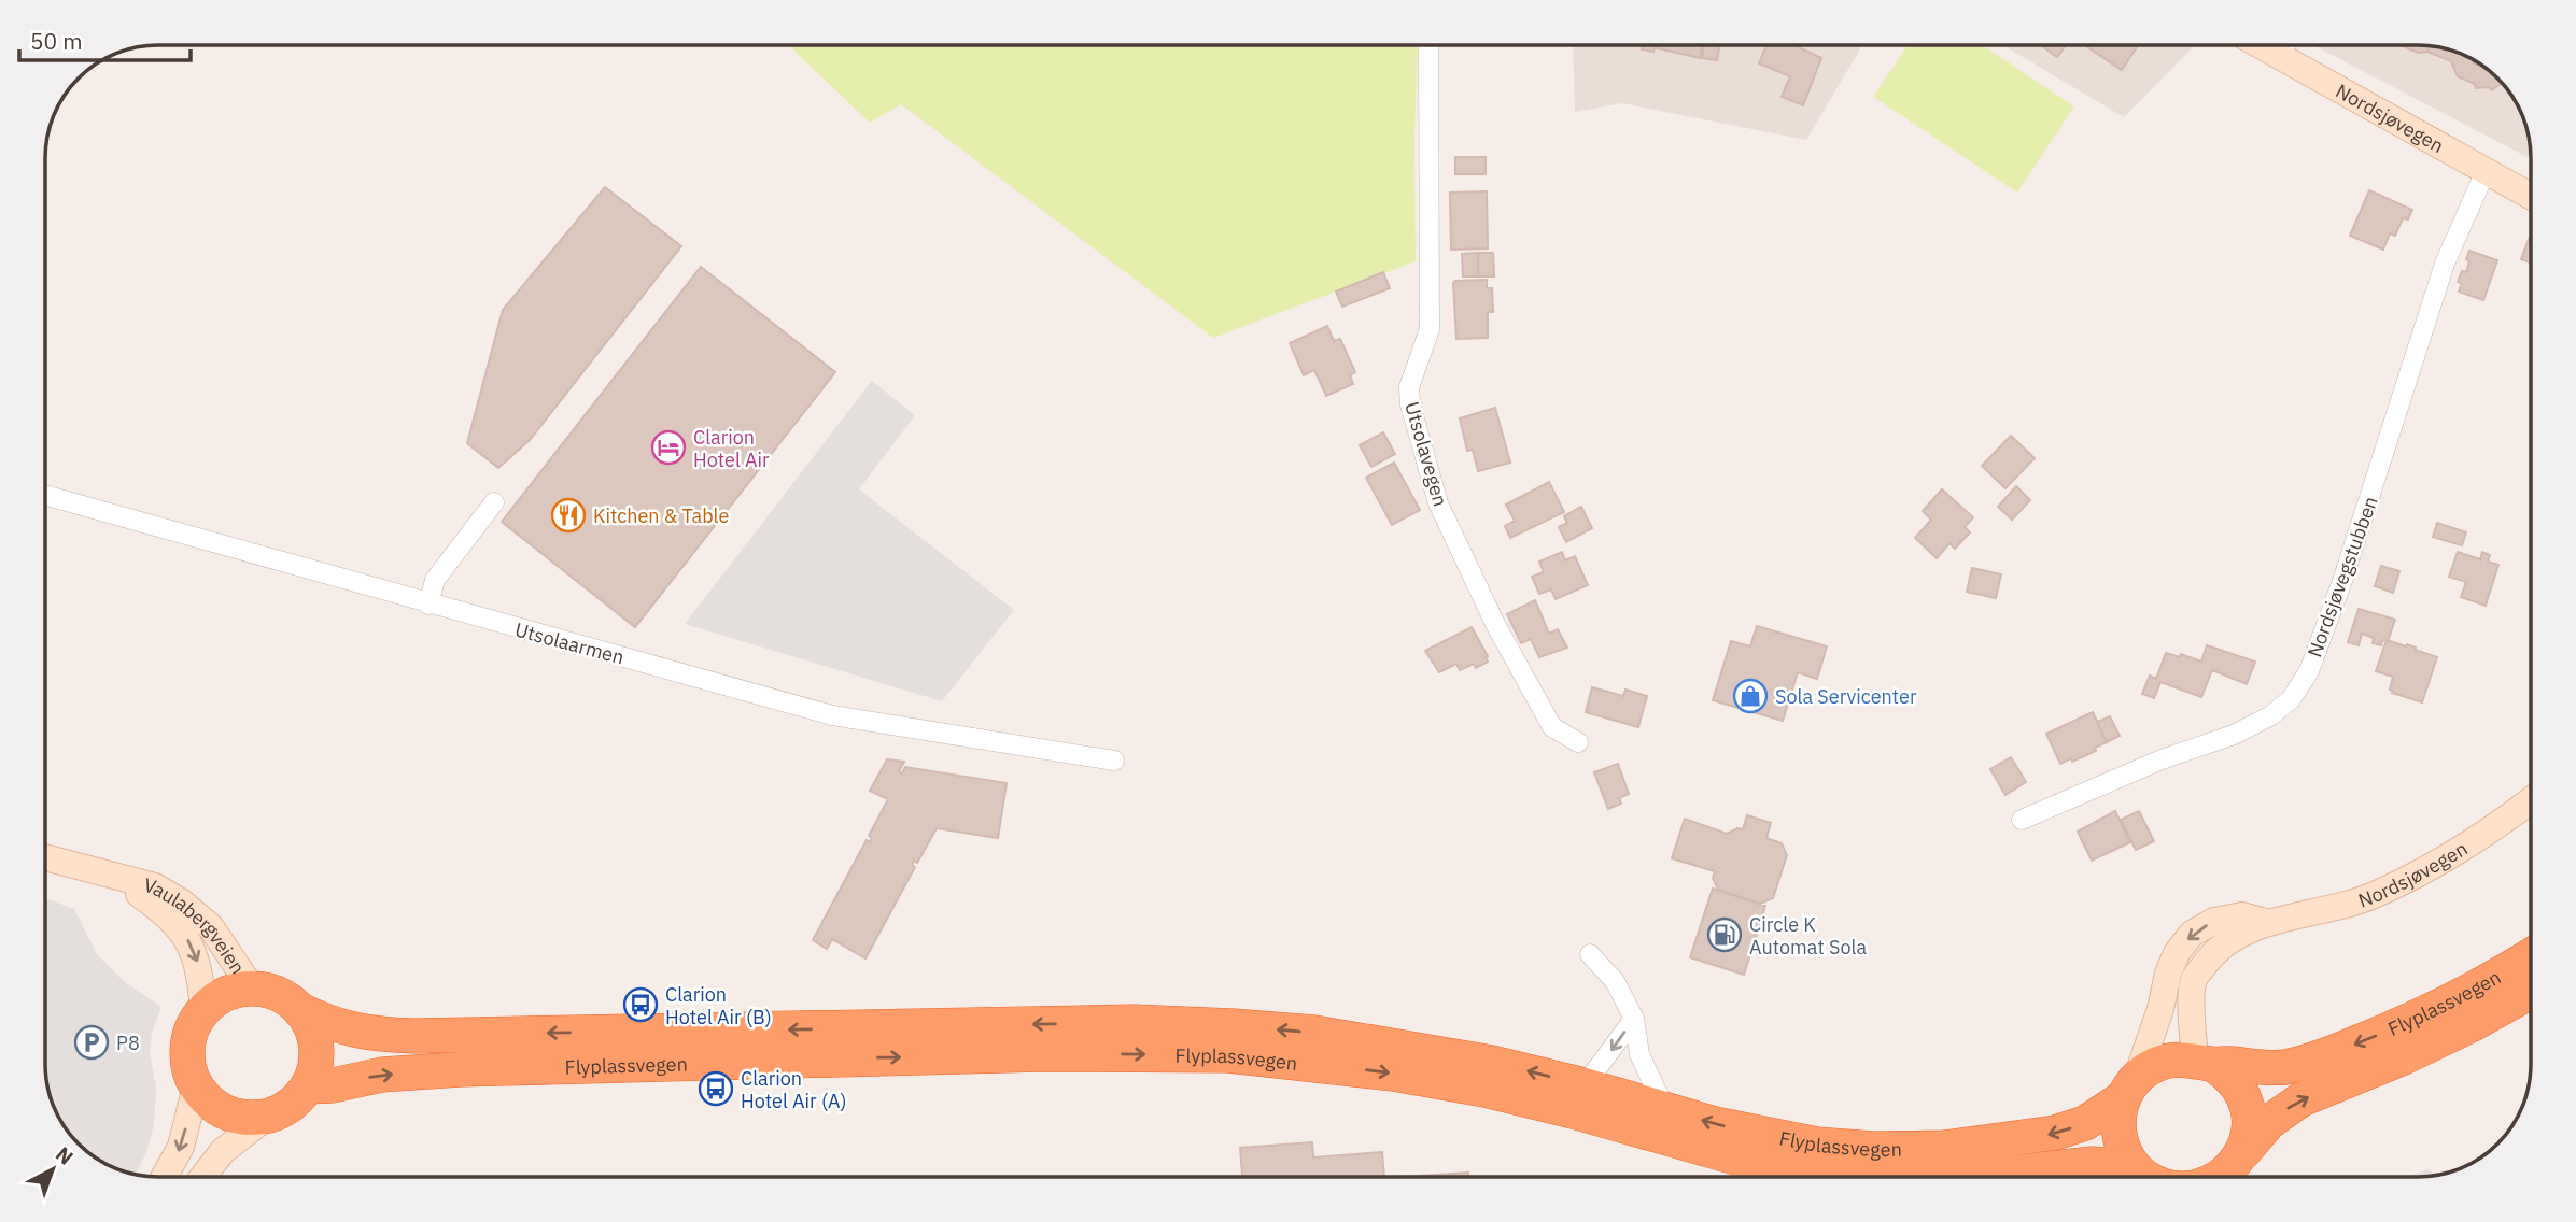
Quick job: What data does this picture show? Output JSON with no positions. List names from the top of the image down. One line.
{"streets":{"highway":["Flyplassvegen"],"street":["Nordsjøvegen","Utsolavegen","Nordsjøvegstubben","Utsolaarmen","Vaulabergveien"]},"crossings":[["Nordsjøvegen","Nordsjøvegstubben"],["Nordsjøvegen","Flyplassvegen"],["Vaulabergveien","Flyplassvegen"]],"places":{"hotel":["Clarion Hotel Air"],"restaurant":["Kitchen & Table"],"shop":["Sola Servicenter"],"fuel station":["Circle K Automat Sola"],"bus stop":["Clarion Hotel Air (B)","Clarion Hotel Air (A)"],"parking":["P8"]},"scale_bar":"50 m","north":"top right"}
